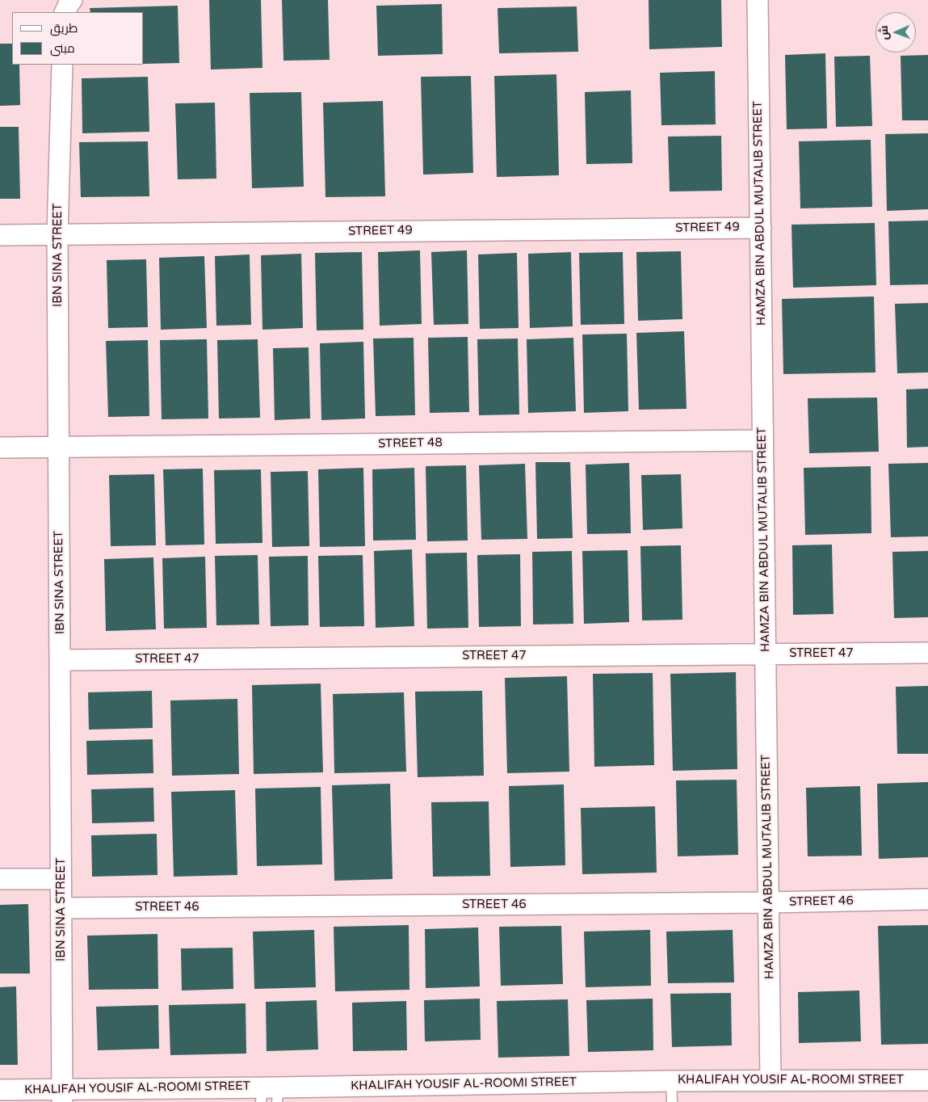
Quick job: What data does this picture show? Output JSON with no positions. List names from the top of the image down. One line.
{"streets":{"street":["HAMZA BIN ABDUL MUTALIB STREET","STREET 49","IBN SINA STREET","STREET 48","STREET 47","STREET 46","KHALIFAH YOUSIF AL-ROOMI STREET"]},"crossings":[["HAMZA BIN ABDUL MUTALIB STREET","STREET 49"],["HAMZA BIN ABDUL MUTALIB STREET","STREET 48"],["HAMZA BIN ABDUL MUTALIB STREET","STREET 47"],["HAMZA BIN ABDUL MUTALIB STREET","STREET 46"],["HAMZA BIN ABDUL MUTALIB STREET","KHALIFAH YOUSIF AL-ROOMI STREET"],["STREET 49","IBN SINA STREET"],["IBN SINA STREET","STREET 48"],["IBN SINA STREET","STREET 47"],["IBN SINA STREET","STREET 46"],["IBN SINA STREET","KHALIFAH YOUSIF AL-ROOMI STREET"]],"legend":["طريق","مبنى"],"north":"left"}
